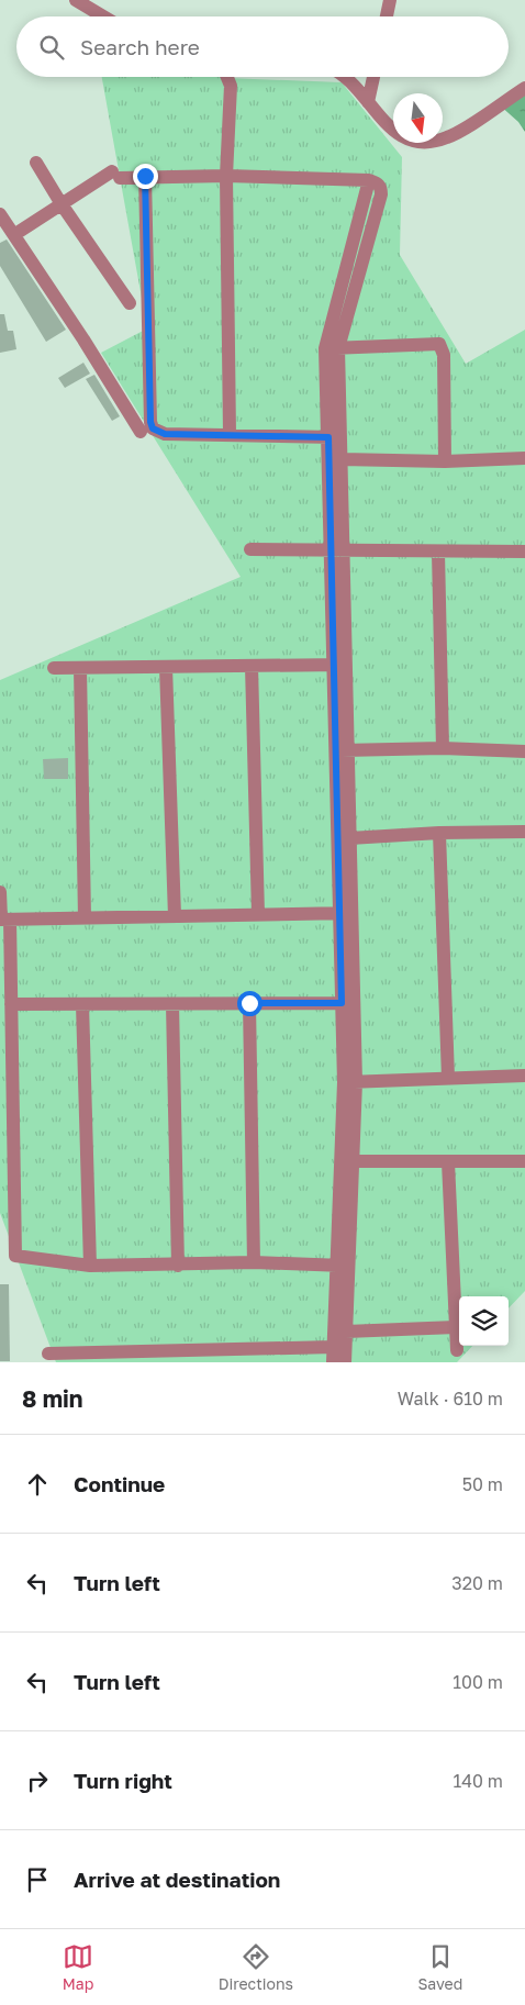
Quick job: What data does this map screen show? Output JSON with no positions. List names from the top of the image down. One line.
{"north":"bottom","page":{"search":"Search here","heading":["8 min","Walk · 610 m"],"list":[["Continue","50 m"],["Turn left","320 m"],["Turn left","100 m"],["Turn right","140 m"],"Arrive at destination"],"nav":["Map","Directions","Saved"]}}
